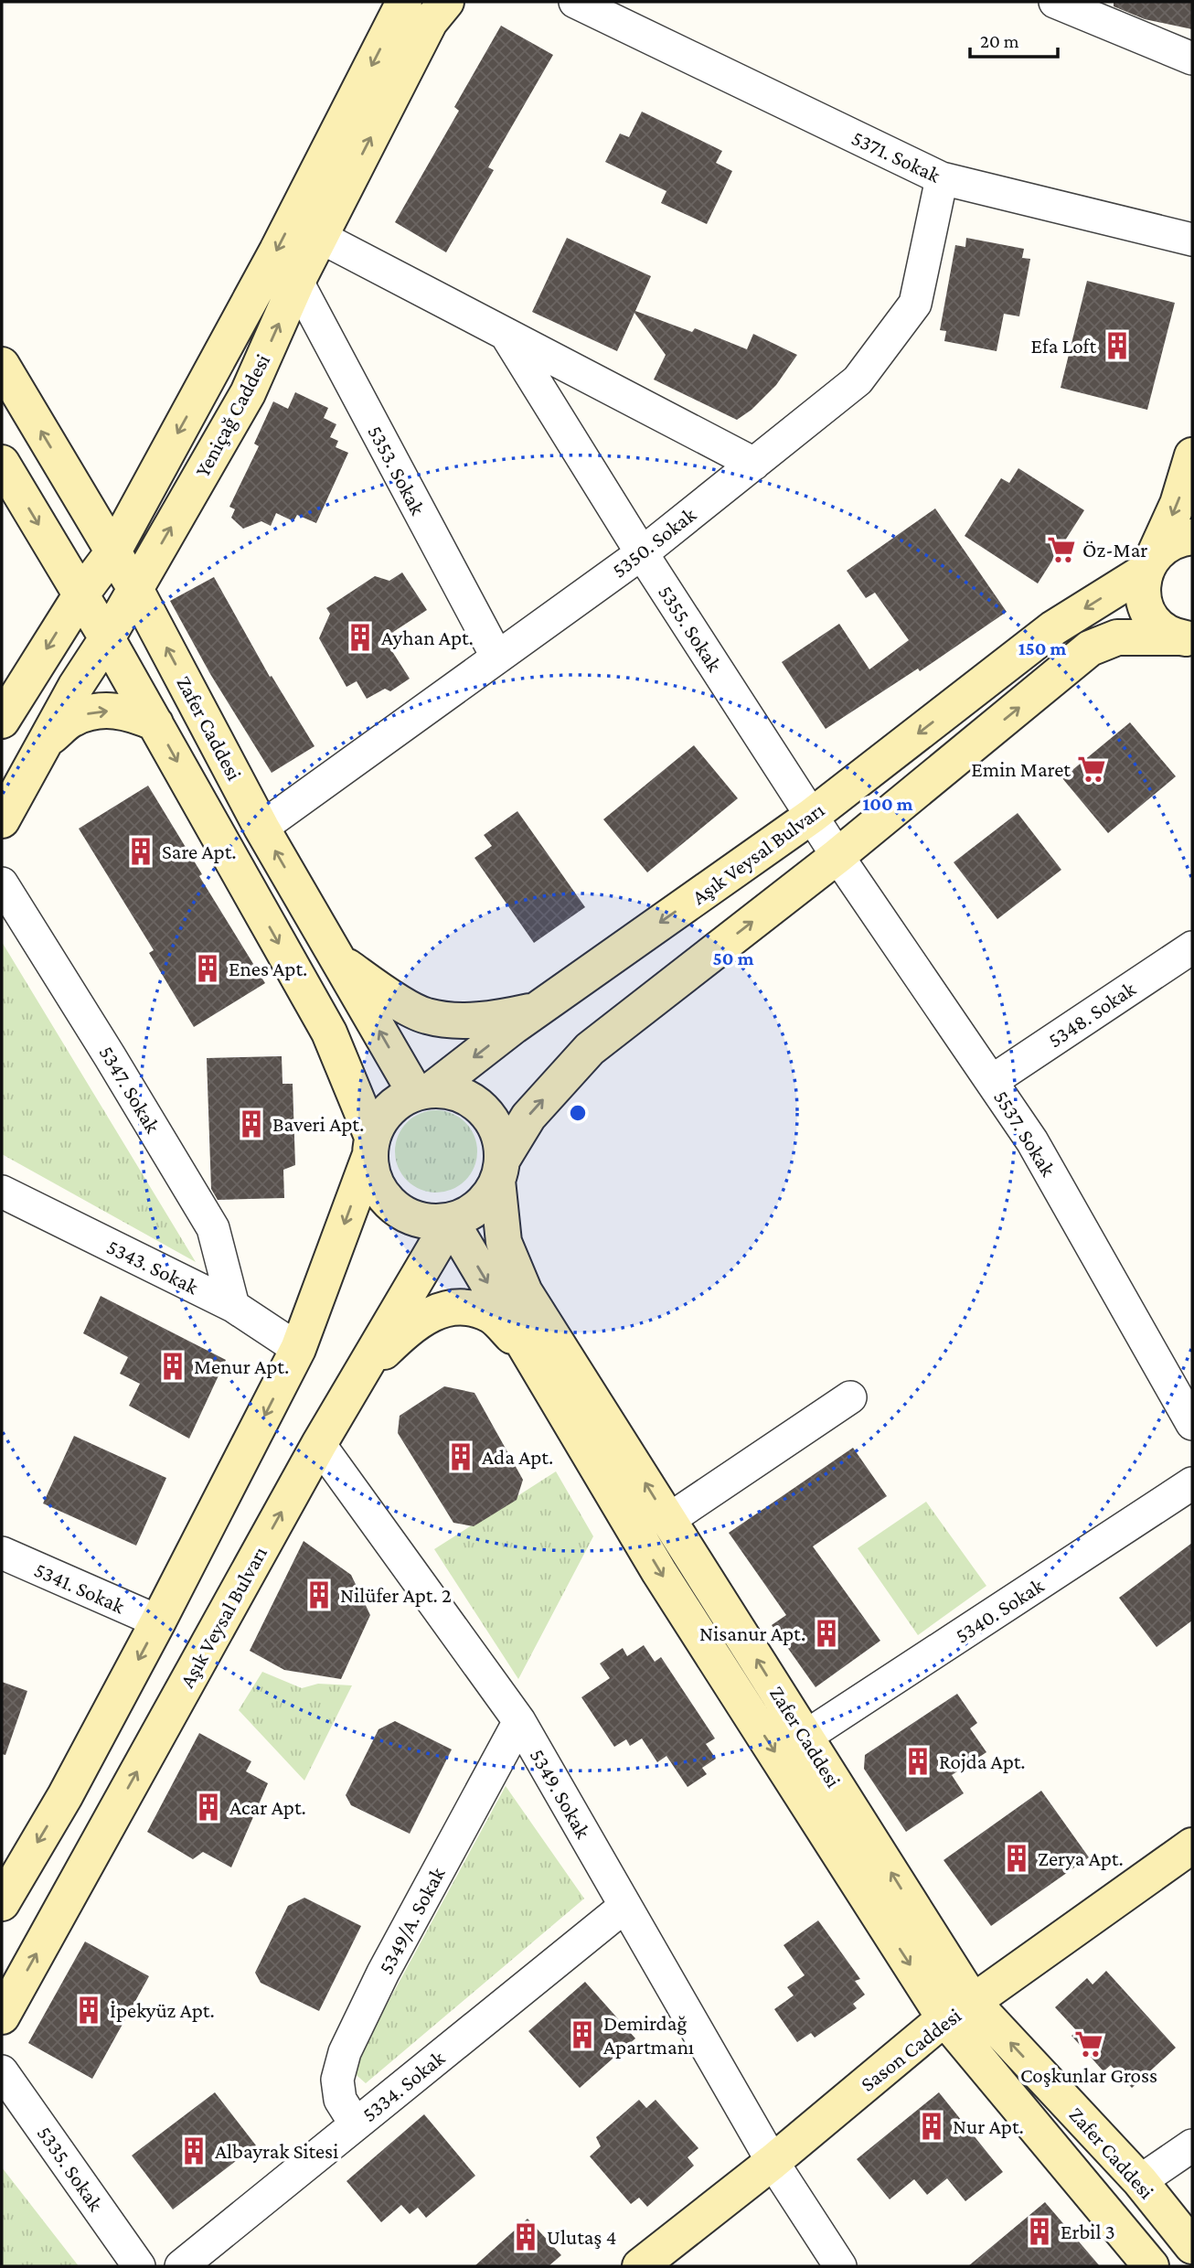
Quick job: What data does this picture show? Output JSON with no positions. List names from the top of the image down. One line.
{"streets":{"main road":["Yeniçağ Caddesi","Zafer Caddesi","Aşık Veysal Bulvarı","Sason Caddesi"],"street":["5371. Sokak","5353. Sokak","5350. Sokak","5355. Sokak","5348. Sokak","5347. Sokak","5537. Sokak","5343. Sokak","5341. Sokak","5340. Sokak","5349. Sokak","5349/A. Sokak","5334. Sokak","5335. Sokak"]},"crossings":[["5371. Sokak","5350. Sokak"],["Yeniçağ Caddesi","5353. Sokak"],["Yeniçağ Caddesi","Zafer Caddesi"],["5353. Sokak","5350. Sokak"],["5350. Sokak","5355. Sokak"],["5350. Sokak","Zafer Caddesi"],["5355. Sokak","Aşık Veysal Bulvarı"],["5355. Sokak","5537. Sokak"],["Zafer Caddesi","Aşık Veysal Bulvarı"],["Zafer Caddesi","5340. Sokak"],["Zafer Caddesi","Sason Caddesi"],["Aşık Veysal Bulvarı","5349. Sokak"],["5348. Sokak","5537. Sokak"],["5347. Sokak","5343. Sokak"],["5349. Sokak","5349/A. Sokak"],["5349. Sokak","Sason Caddesi"],["5349. Sokak","5334. Sokak"],["5349/A. Sokak","5334. Sokak"]],"places":{"building":["Efa Loft","Ayhan Apt.","Sare Apt.","Enes Apt.","Baveri Apt.","Menur Apt.","Ada Apt.","Nilüfer Apt. 2","Nisanur Apt.","Rojda Apt.","Acar Apt.","Zerya Apt.","İpekyüz Apt.","Demirdağ Apartmanı","Nur Apt.","Albayrak Sitesi","Erbil 3","Ulutaş 4"],"supermarket":["Öz-Mar","Emin Maret","Coşkunlar Gross"]},"scale_bar":"20 m","rings":["150 m","100 m","50 m"]}
